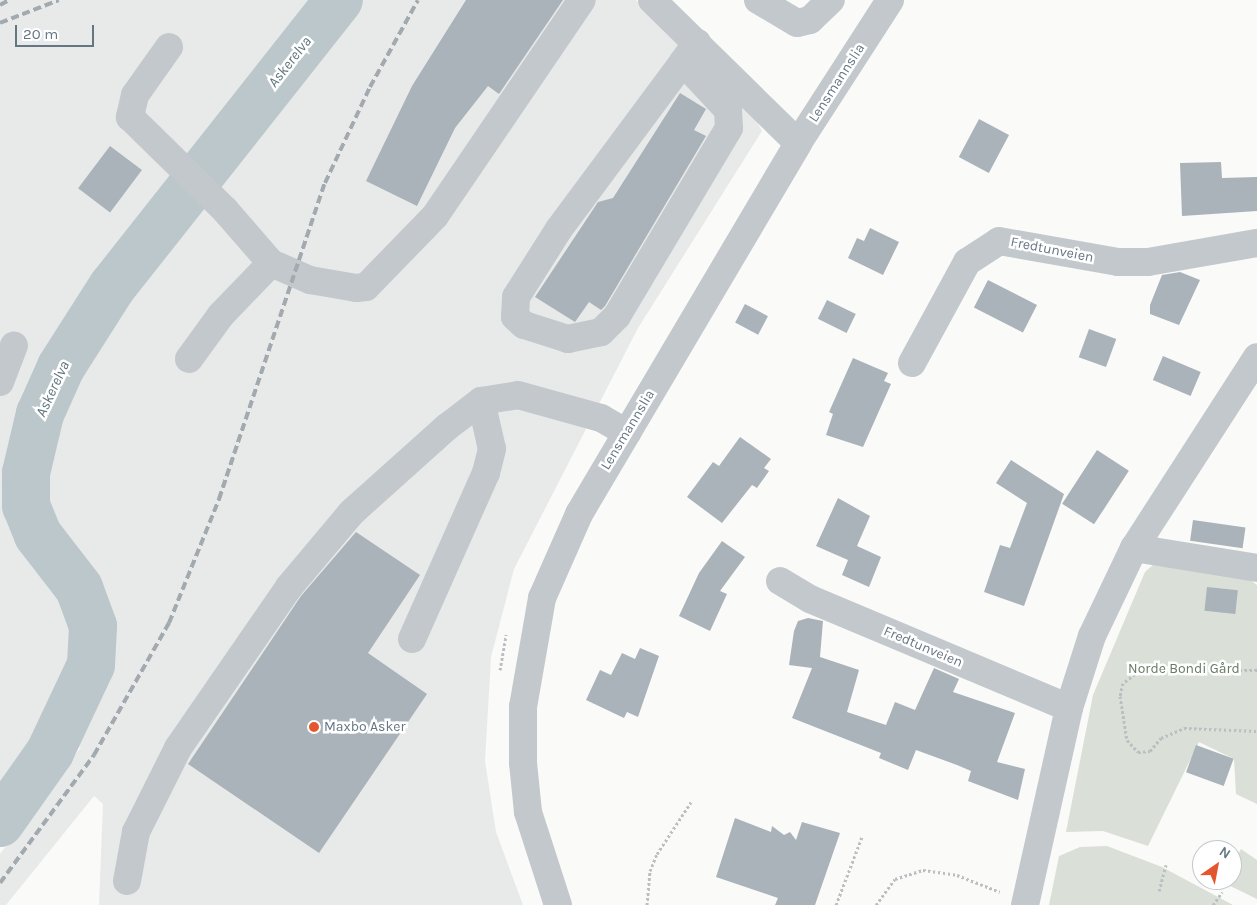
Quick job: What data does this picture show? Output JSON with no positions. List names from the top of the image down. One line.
{"streets":{"street":["Lensmannslia","Fredtunveien"]},"water":["Askerelva"],"parks":["Norde Bondi Gård"],"places":["Maxbo Asker"],"scale_bar":"20 m","north":"top right"}
